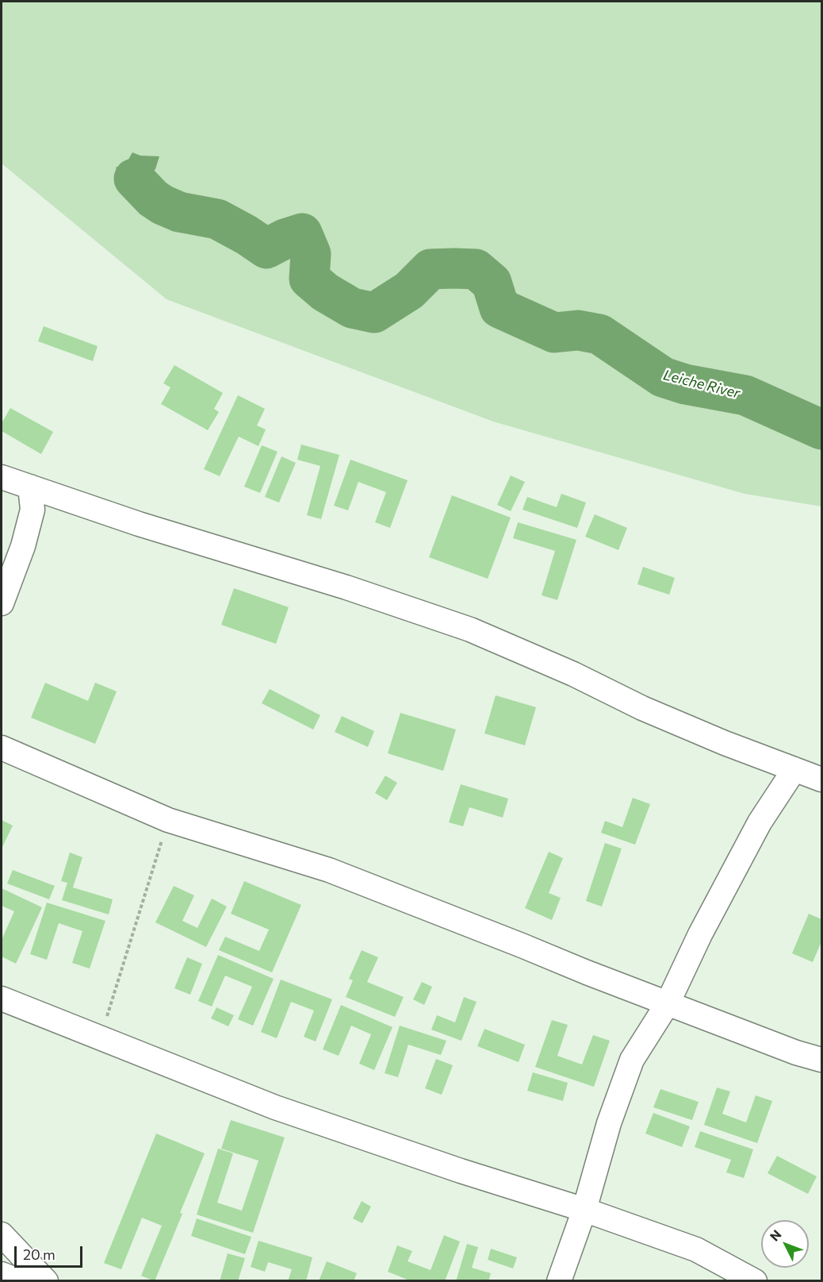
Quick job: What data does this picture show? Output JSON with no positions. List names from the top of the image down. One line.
{"water":["Leiche River"],"scale_bar":"20 m","north":"top left"}
